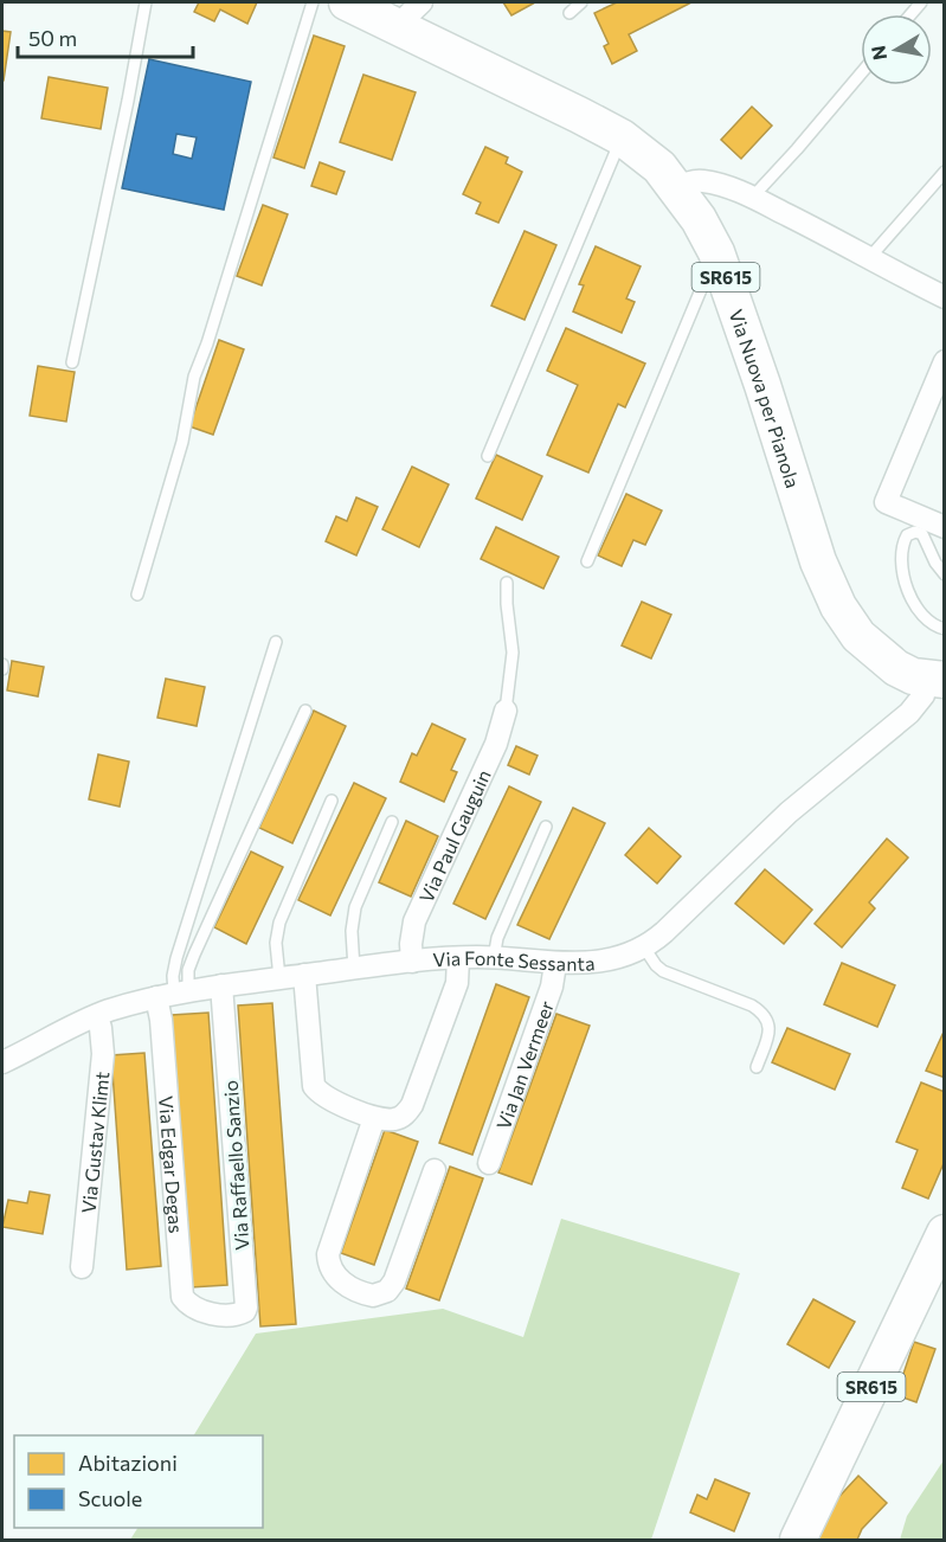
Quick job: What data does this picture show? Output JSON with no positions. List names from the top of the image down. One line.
{"streets":{"main road":["SR615","Via Nuova per Pianola"],"street":["Via Paul Gauguin","Via Fonte Sessanta","Via Jan Vermeer","Via Gustav Klimt","Via Edgar Degas","Via Raffaello Sanzio"]},"crossings":[["Via Nuova per Pianola","Via Fonte Sessanta"],["Via Paul Gauguin","Via Fonte Sessanta"],["Via Fonte Sessanta","Via Jan Vermeer"],["Via Fonte Sessanta","Via Gustav Klimt"],["Via Fonte Sessanta","Via Edgar Degas"],["Via Fonte Sessanta","Via Raffaello Sanzio"],["Via Edgar Degas","Via Raffaello Sanzio"]],"legend":["Abitazioni","Scuole"],"scale_bar":"50 m","north":"left"}
